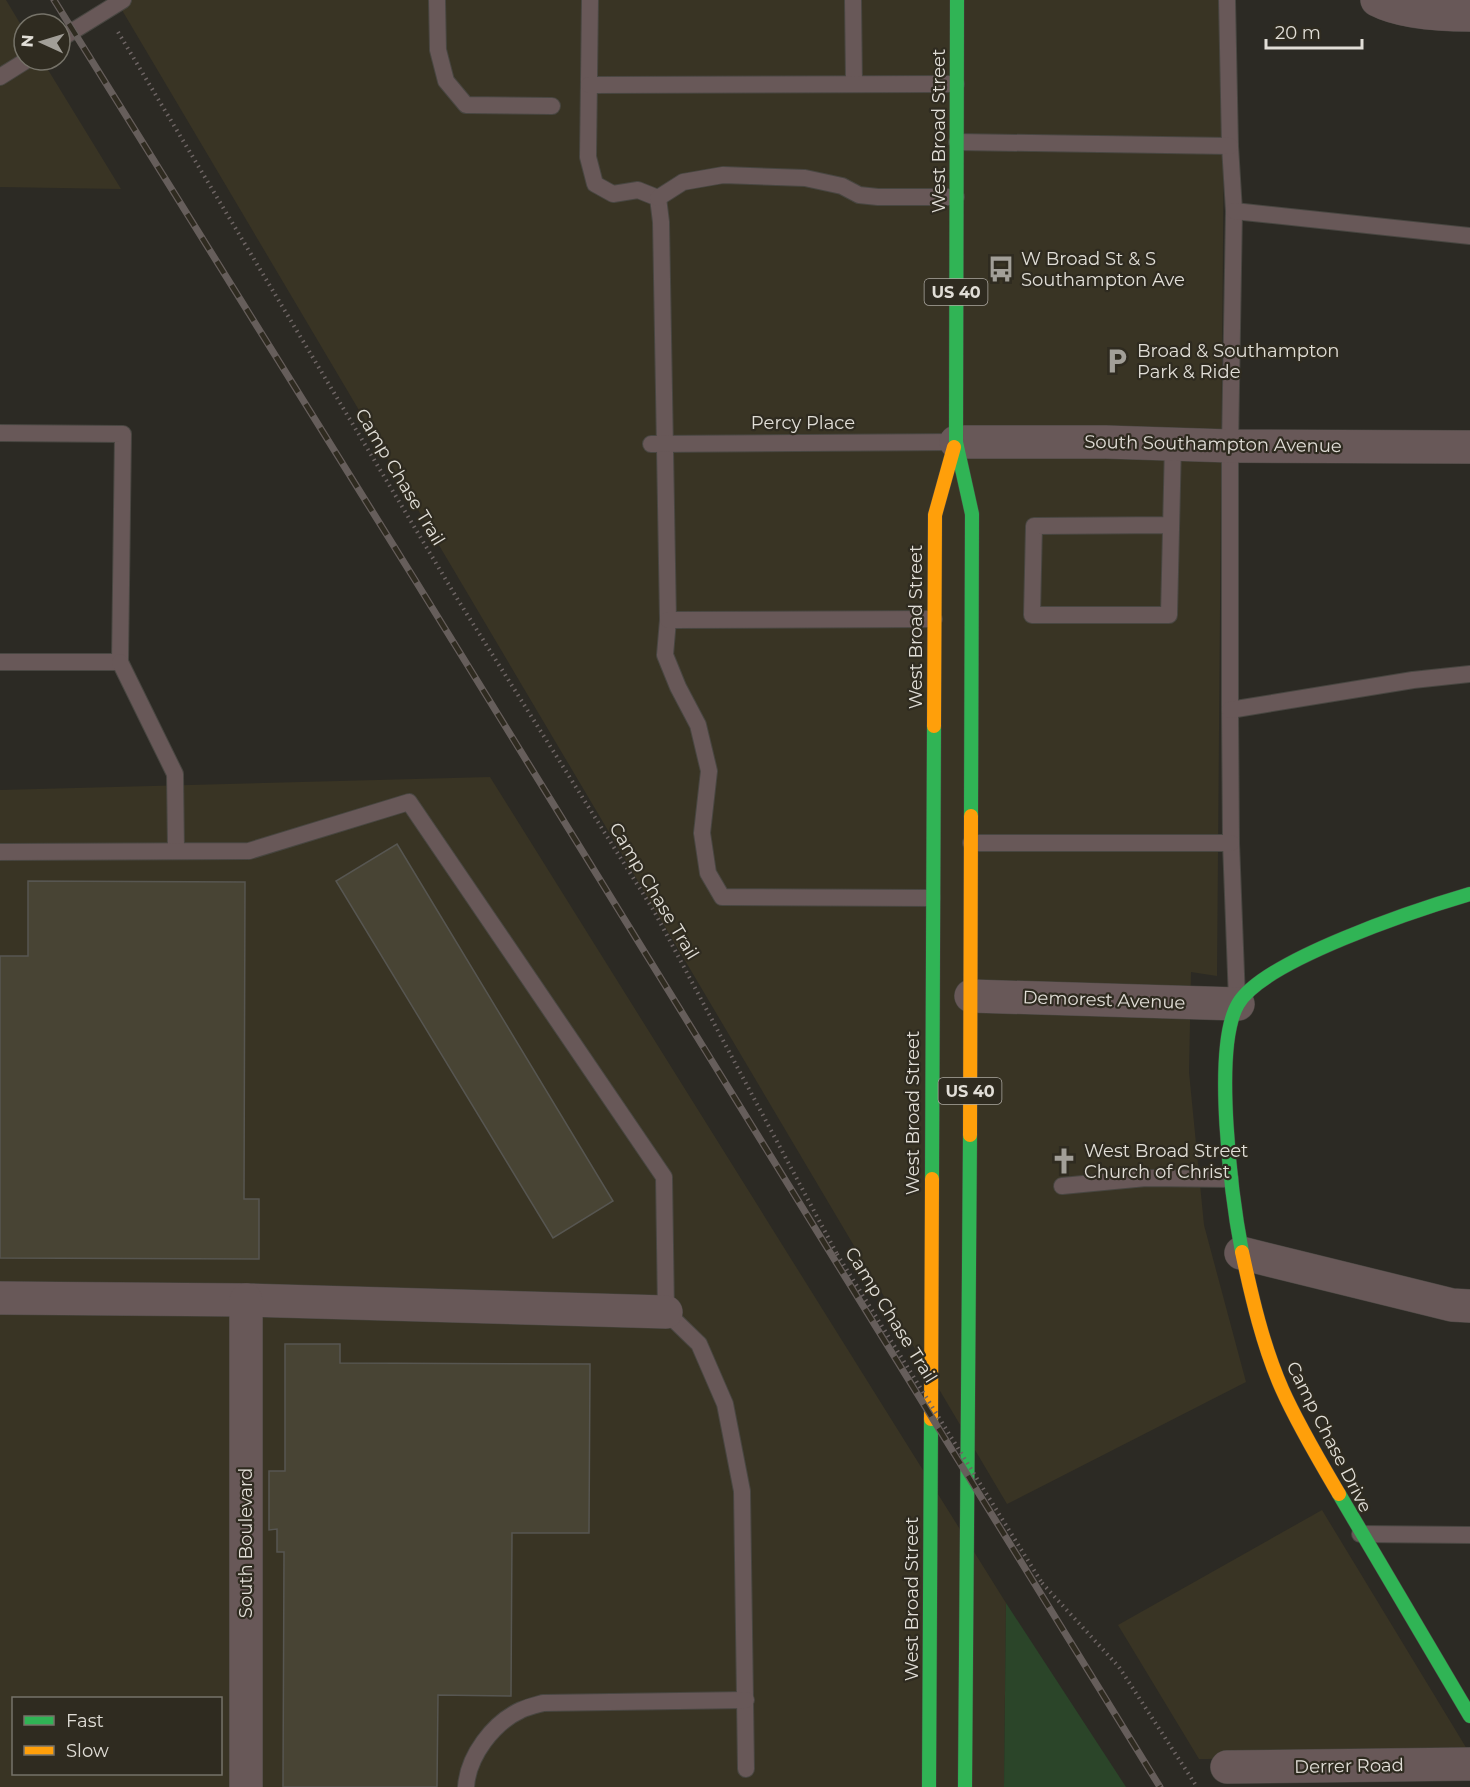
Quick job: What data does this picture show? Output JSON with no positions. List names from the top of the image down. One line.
{"streets":{"main road":["West Broad Street","US 40","Camp Chase Drive"],"street":["South Southampton Avenue","Demorest Avenue","South Boulevard","Derrer Road"],"lane":["Percy Place"],"path":["Camp Chase Trail"]},"crossings":[["West Broad Street","Percy Place"],["West Broad Street","South Southampton Avenue"],["West Broad Street","Demorest Avenue"],["Percy Place","South Southampton Avenue"],["Demorest Avenue","Camp Chase Drive"]],"places":{"bus stop":["W Broad St & S Southampton Ave"],"parking":["Broad & Southampton Park & Ride"],"church":["West Broad Street Church of Christ"]},"legend":["Fast","Slow"],"scale_bar":"20 m","north":"left"}
